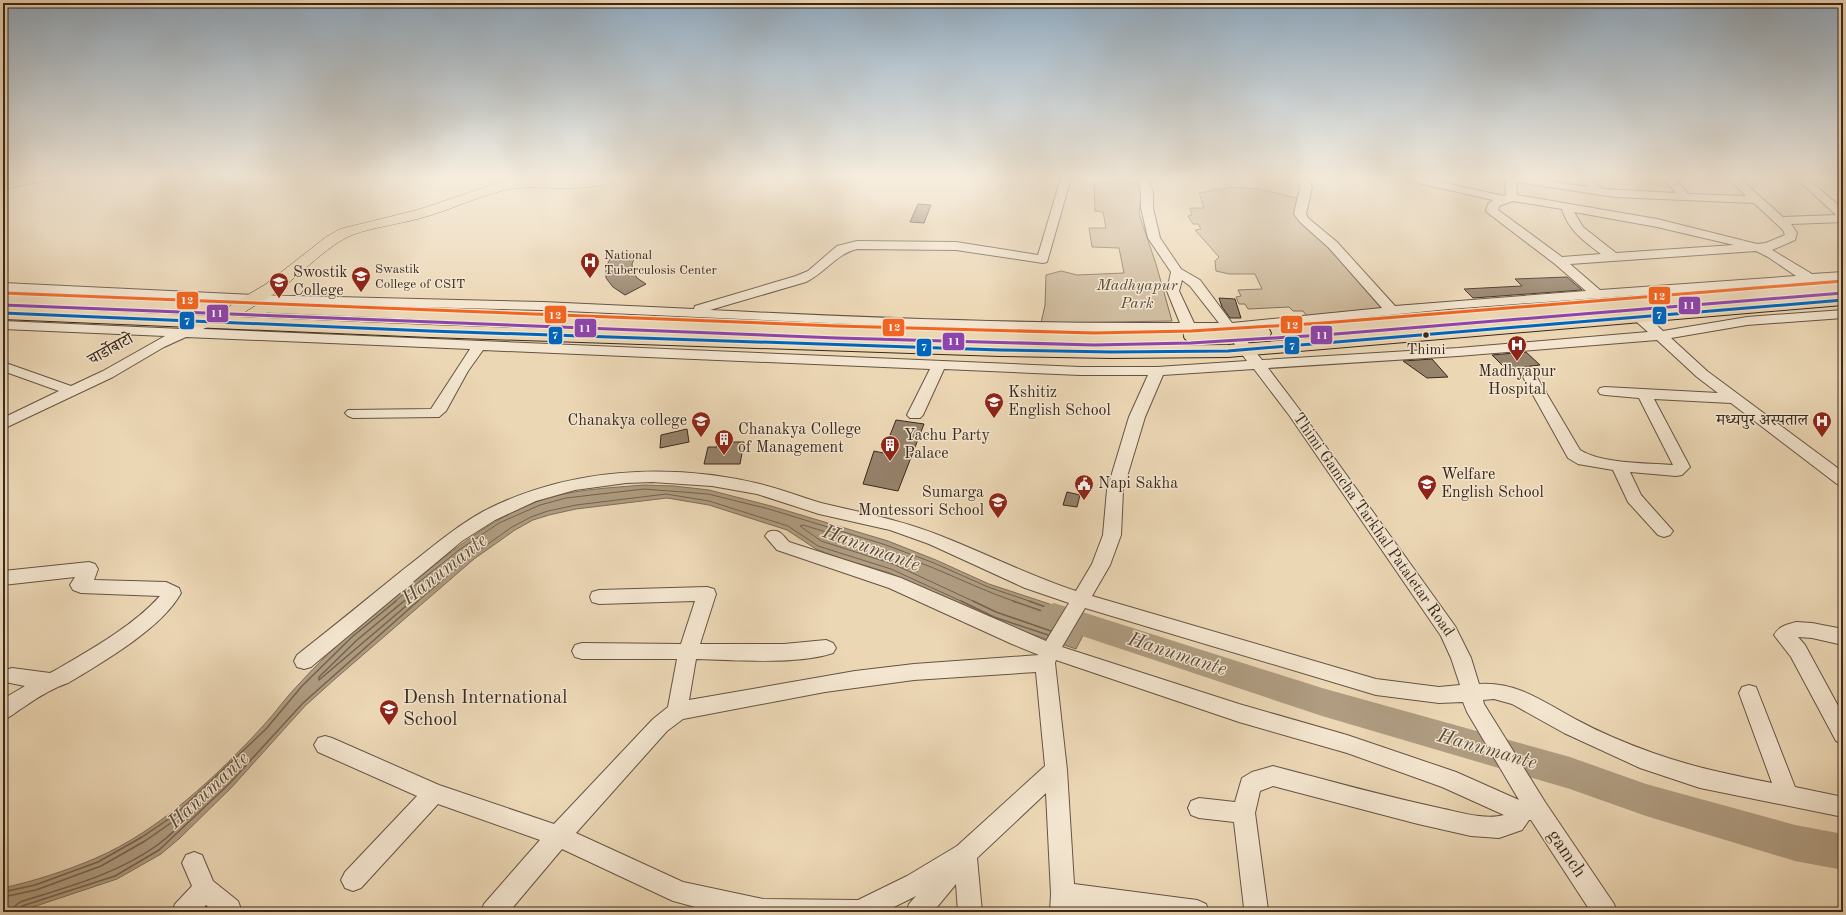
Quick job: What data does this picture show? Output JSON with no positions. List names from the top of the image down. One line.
{"streets":{"street":["चार्डोबाटो","Thimi Gamcha Tarkhal Pataletar Road","gamch"]},"crossings":[["Thimi Gamcha Tarkhal Pataletar Road","gamch"]],"water":["Hanumante"],"parks":["Madhyapur Park"],"places":{"hospital":["National Tuberculosis Center","Madhyapur Hospital","मध्यपुर अस्पताल"],"school or university":["Swastik College of CSIT","Swostik College","Kshitiz English School","Chanakya college","Welfare English School","Sumarga Montessori School","Densh International School"],"other":["Thimi"],"building":["Chanakya College of Management","Yachu Party Palace"],"public building":["Napi Sakha"]},"lines":["transit line 12","transit line 11","transit line 7"]}
